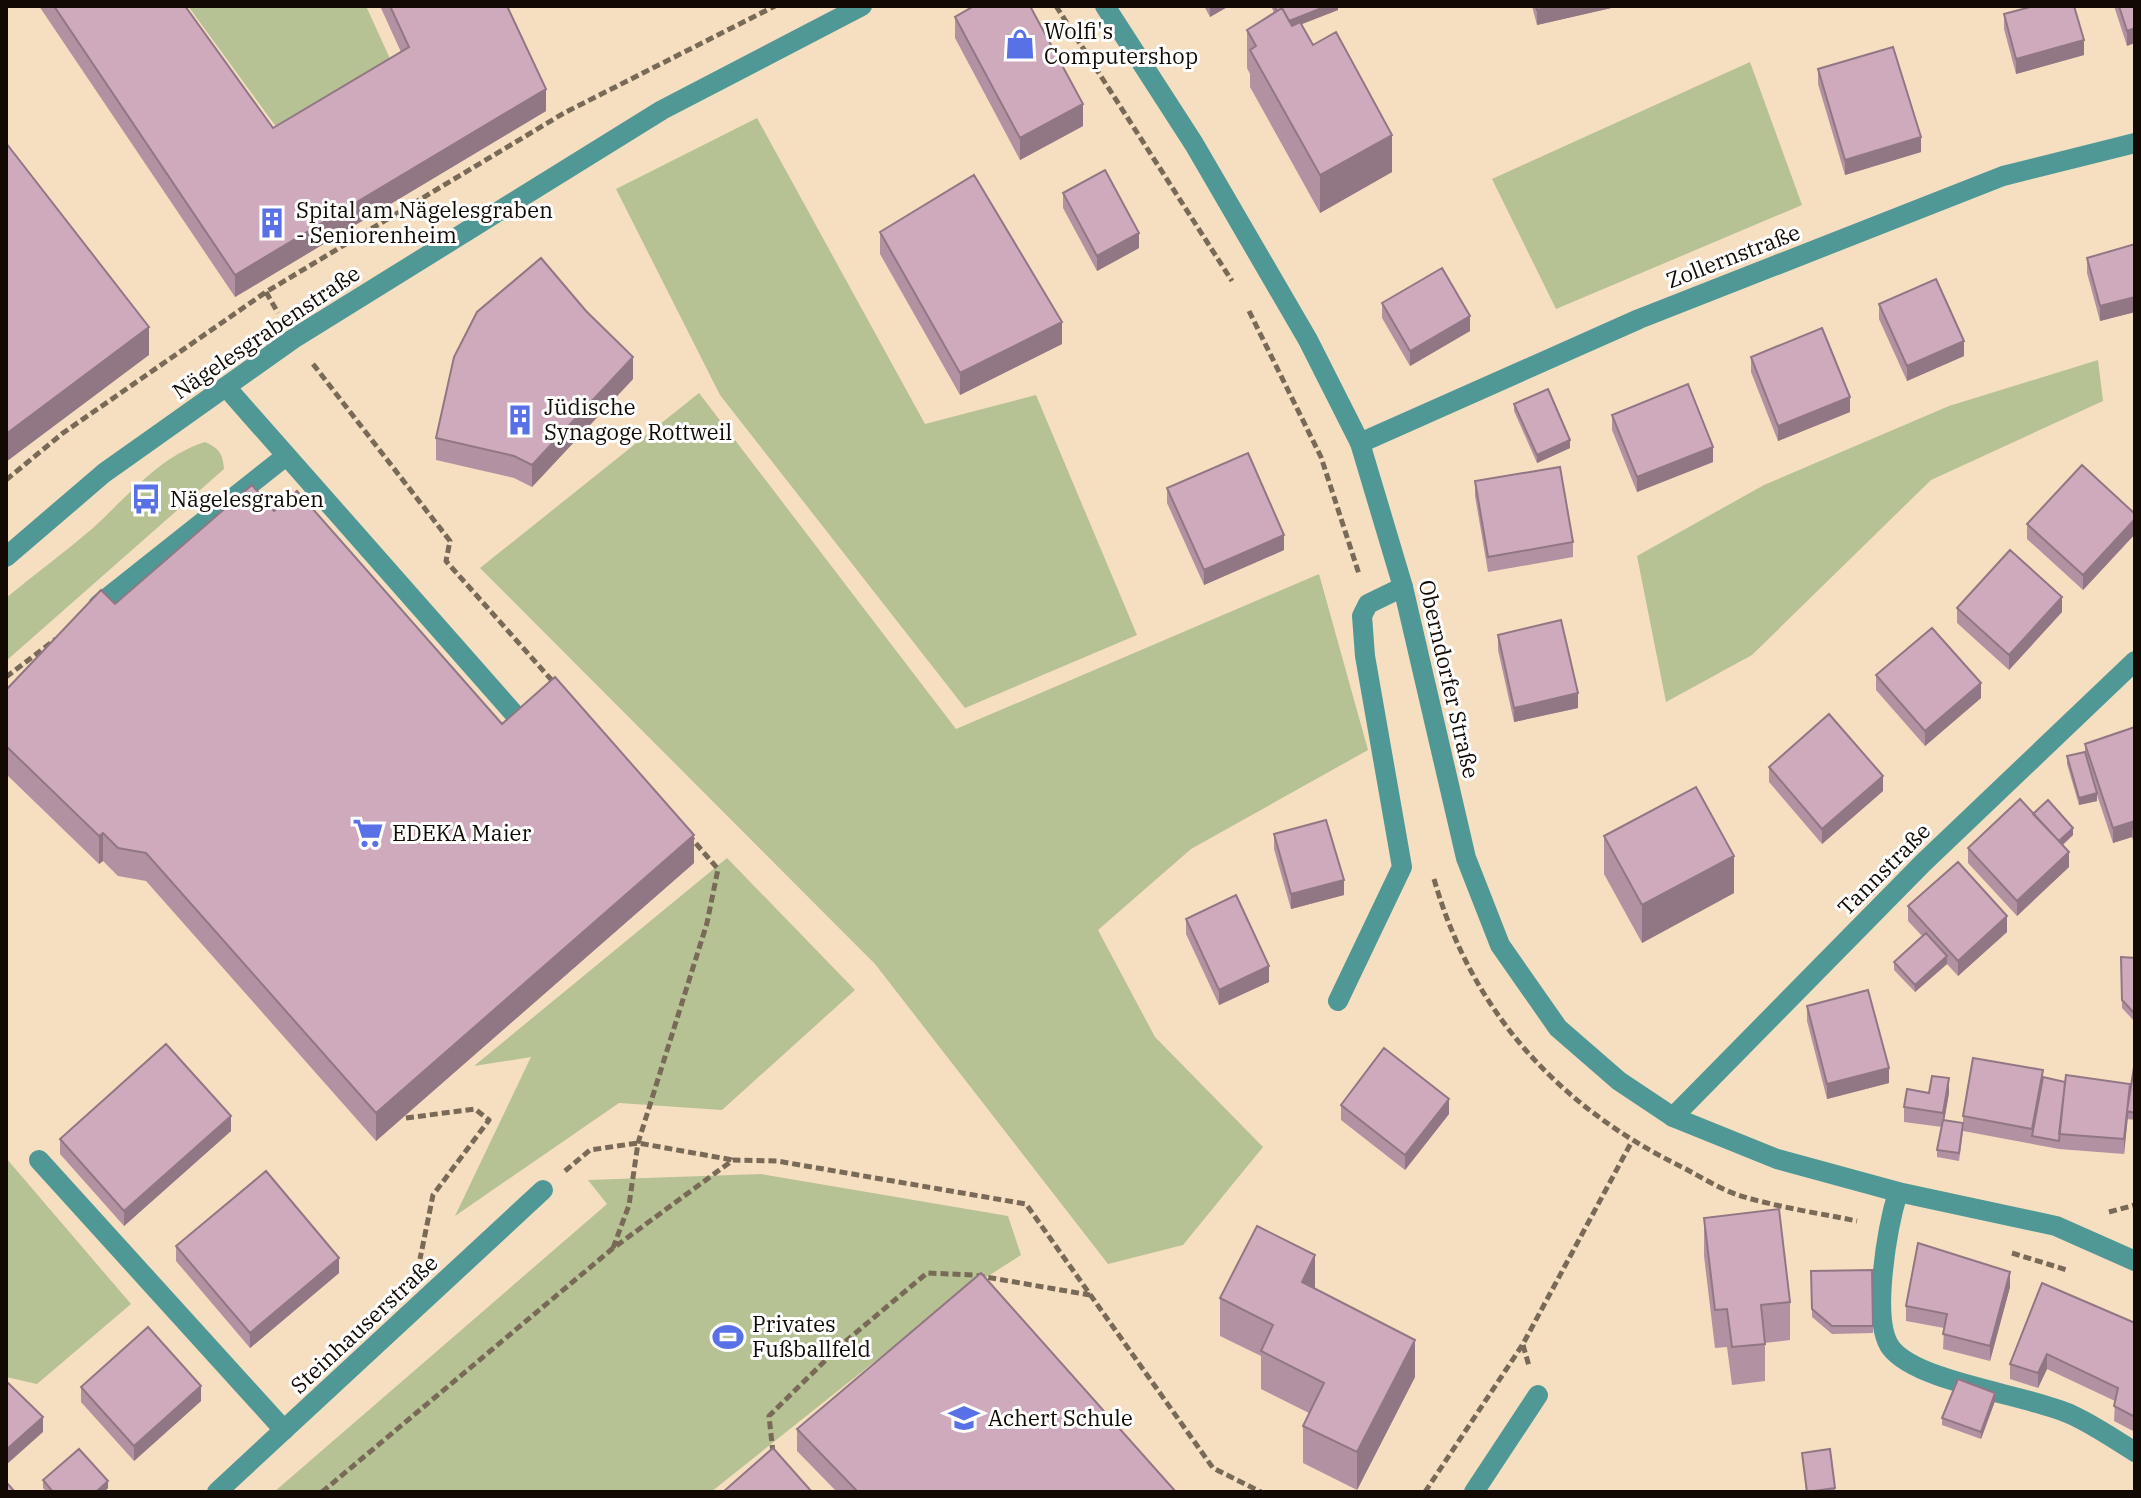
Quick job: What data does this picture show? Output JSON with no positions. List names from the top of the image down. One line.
{"streets":{"street":["Zollernstraße","Nägelesgrabenstraße","Oberndorfer Straße","Tannstraße","Steinhauserstraße"]},"crossings":[["Zollernstraße","Oberndorfer Straße"],["Oberndorfer Straße","Tannstraße"]],"places":{"shop":["Wolfi's Computershop"],"building":["Spital am Nägelesgraben - Seniorenheim","Jüdische Synagoge Rottweil"],"bus stop":["Nägelesgraben"],"supermarket":["EDEKA Maier"],"sports":["Privates Fußballfeld"],"school or university":["Achert Schule"]}}
